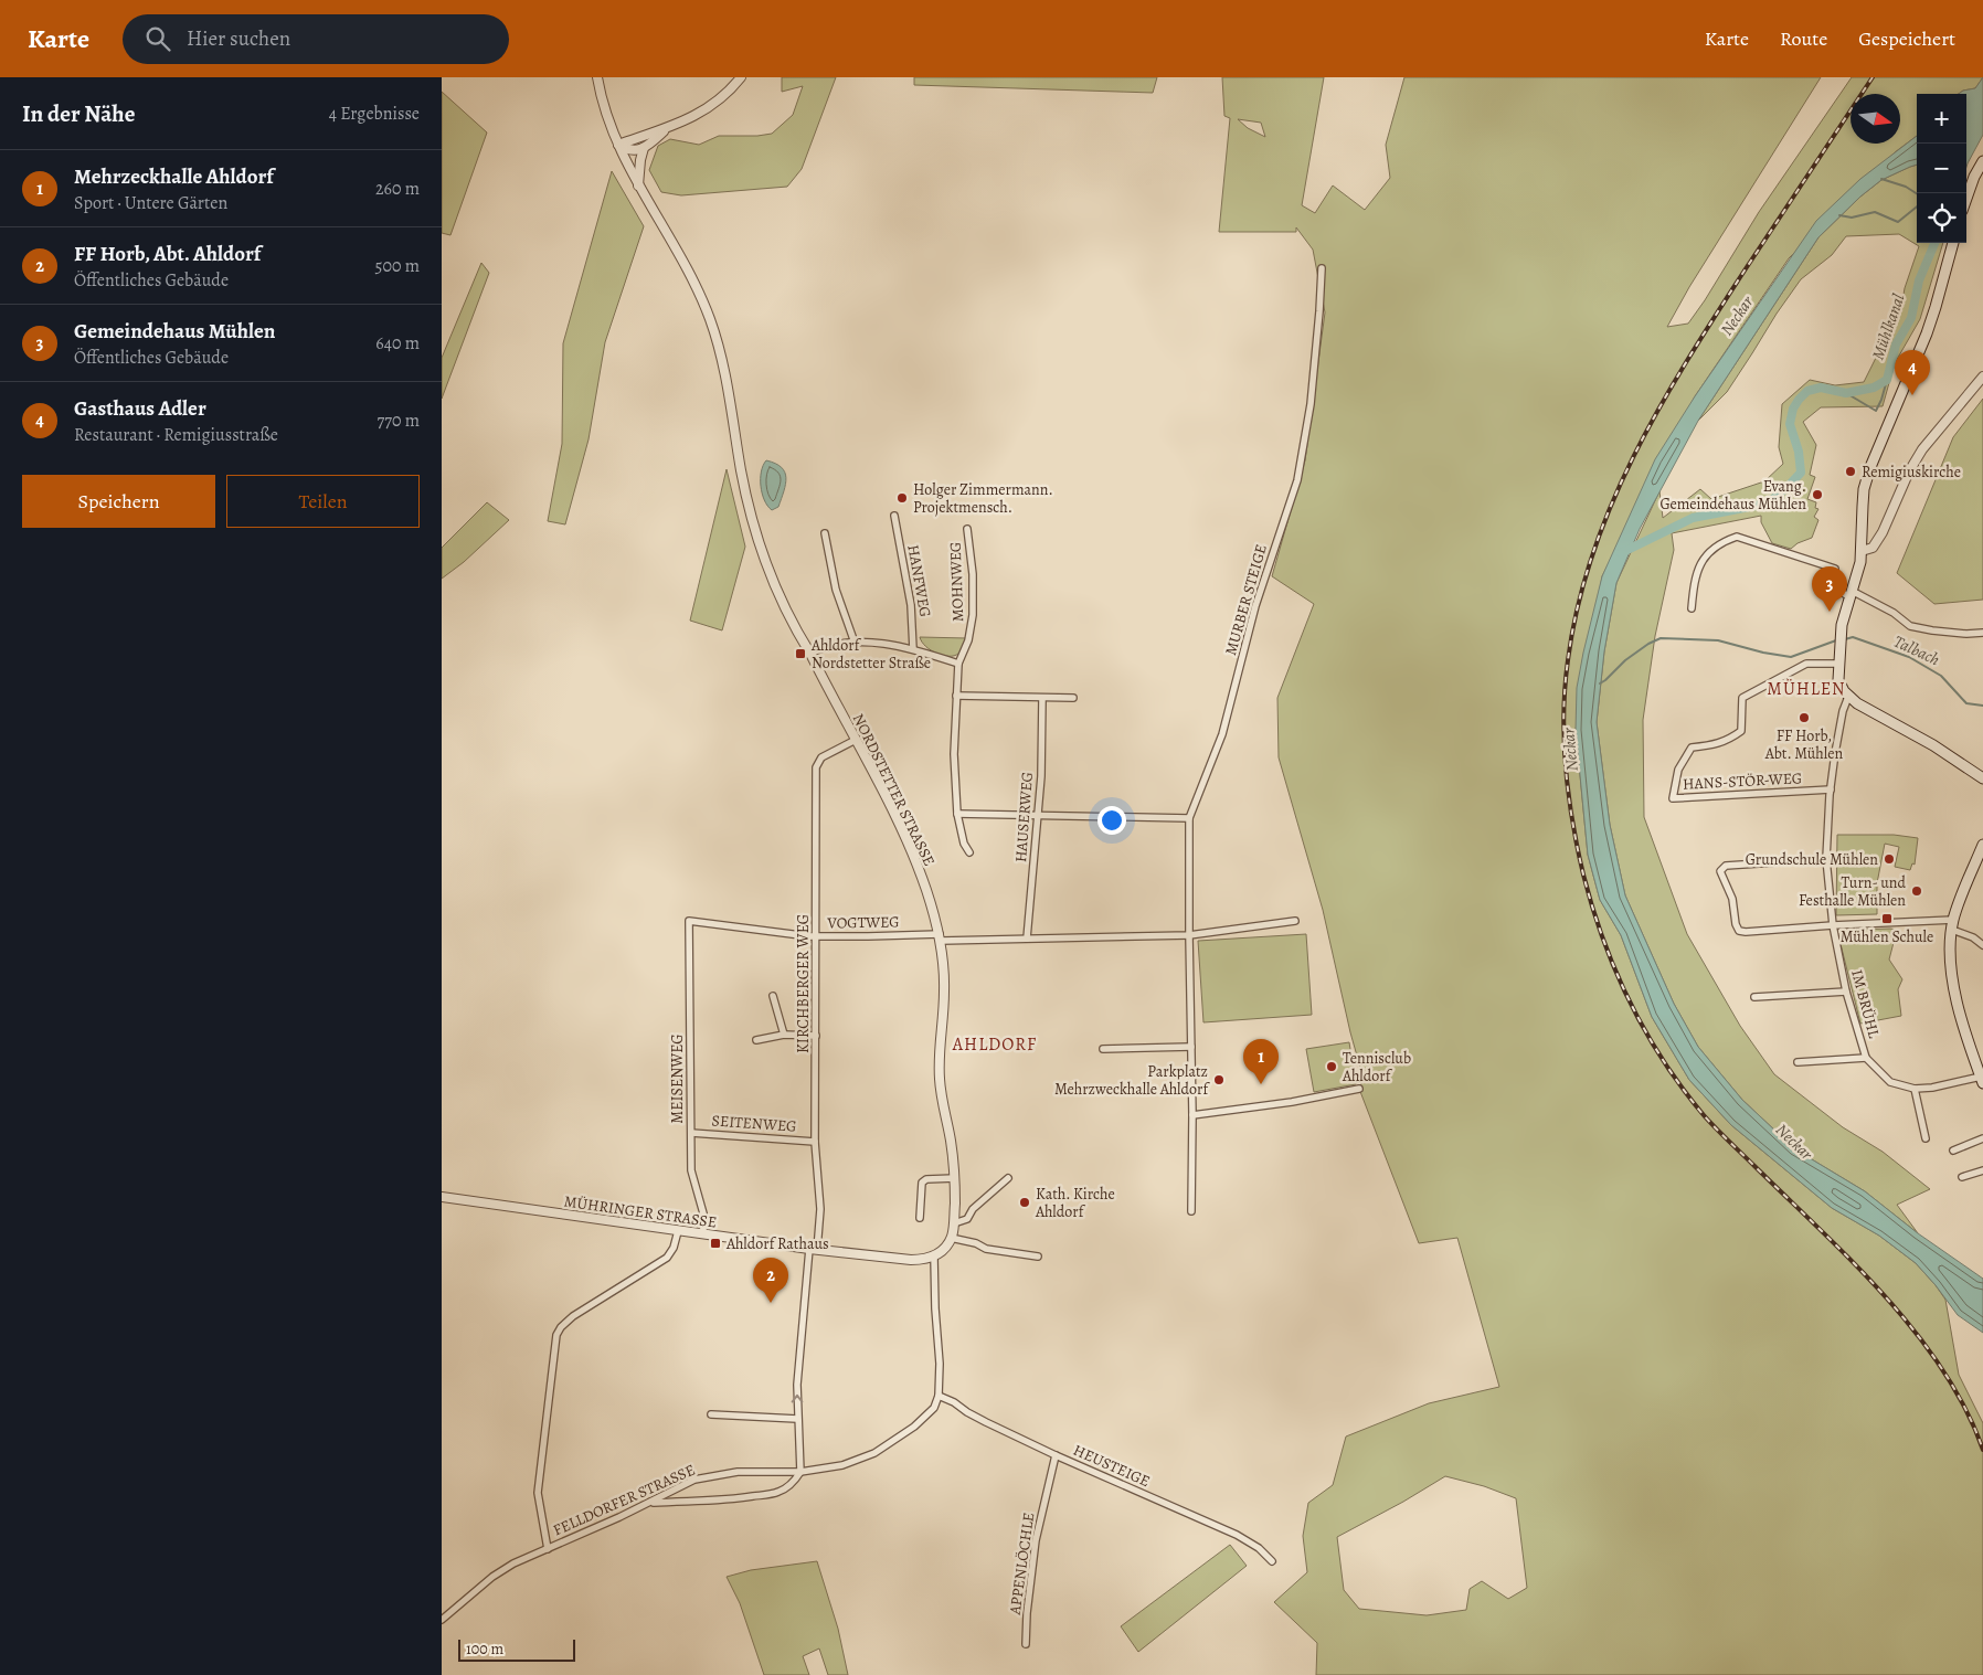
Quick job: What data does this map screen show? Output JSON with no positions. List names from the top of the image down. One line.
{"streets":{"street":["HANFWEG","MOHNWEG","MURBER STEIGE","HANS-STÖR-WEG","NORDSTETTER STRASSE","HAUSERWEG","VOGTWEG","KIRCHBERGER WEG","IM BRÜHL","MEISENWEG","SEITENWEG","MÜHRINGER STRASSE","HEUSTEIGE","FELLDORFER STRASSE","APPENLÖCHLE"]},"crossings":[["HANS-STÖR-WEG","IM BRÜHL"],["NORDSTETTER STRASSE","VOGTWEG"],["NORDSTETTER STRASSE","KIRCHBERGER WEG"],["NORDSTETTER STRASSE","MÜHRINGER STRASSE"],["VOGTWEG","KIRCHBERGER WEG"],["VOGTWEG","MEISENWEG"],["KIRCHBERGER WEG","SEITENWEG"],["KIRCHBERGER WEG","MÜHRINGER STRASSE"],["KIRCHBERGER WEG","FELLDORFER STRASSE"],["MEISENWEG","SEITENWEG"],["MEISENWEG","MÜHRINGER STRASSE"],["HEUSTEIGE","FELLDORFER STRASSE"],["HEUSTEIGE","APPENLÖCHLE"]],"districts":["MÜHLEN","AHLDORF"],"water":["Neckar","Mühlkanal","Talbach"],"places":{"other":["Remigiuskirche","Evang. Gemeindehaus Mühlen","Holger Zimmermann. Projektmensch.","FF Horb, Abt. Mühlen","Grundschule Mühlen","Turn- und Festhalle Mühlen","Tennisclub Ahldorf","Parkplatz Mehrzweckhalle Ahldorf","Kath. Kirche Ahldorf"],"transit":["Ahldorf Nordstetter Straße","Mühlen Schule","Ahldorf Rathaus"]},"scale_bar":"100 m","north":"right","page":{"header":"Karte","search":"Hier suchen","nav":["Karte","Route","Gespeichert"],"heading":["In der Nähe","4 Ergebnisse"],"map_buttons":["+","−"],"list":[{"mark":"1","name":"Mehrzeckhalle Ahldorf","note":"Sport · Untere Gärten","value":"260 m"},{"mark":"2","name":"FF Horb, Abt. Ahldorf","note":"Öffentliches Gebäude","value":"500 m"},{"mark":"3","name":"Gemeindehaus Mühlen","note":"Öffentliches Gebäude","value":"640 m"},{"mark":"4","name":"Gasthaus Adler","note":"Restaurant · Remigiusstraße","value":"770 m"}],"pins":["4","3","1","2"],"buttons":["Speichern","Teilen"],"scale":"100 m"}}
